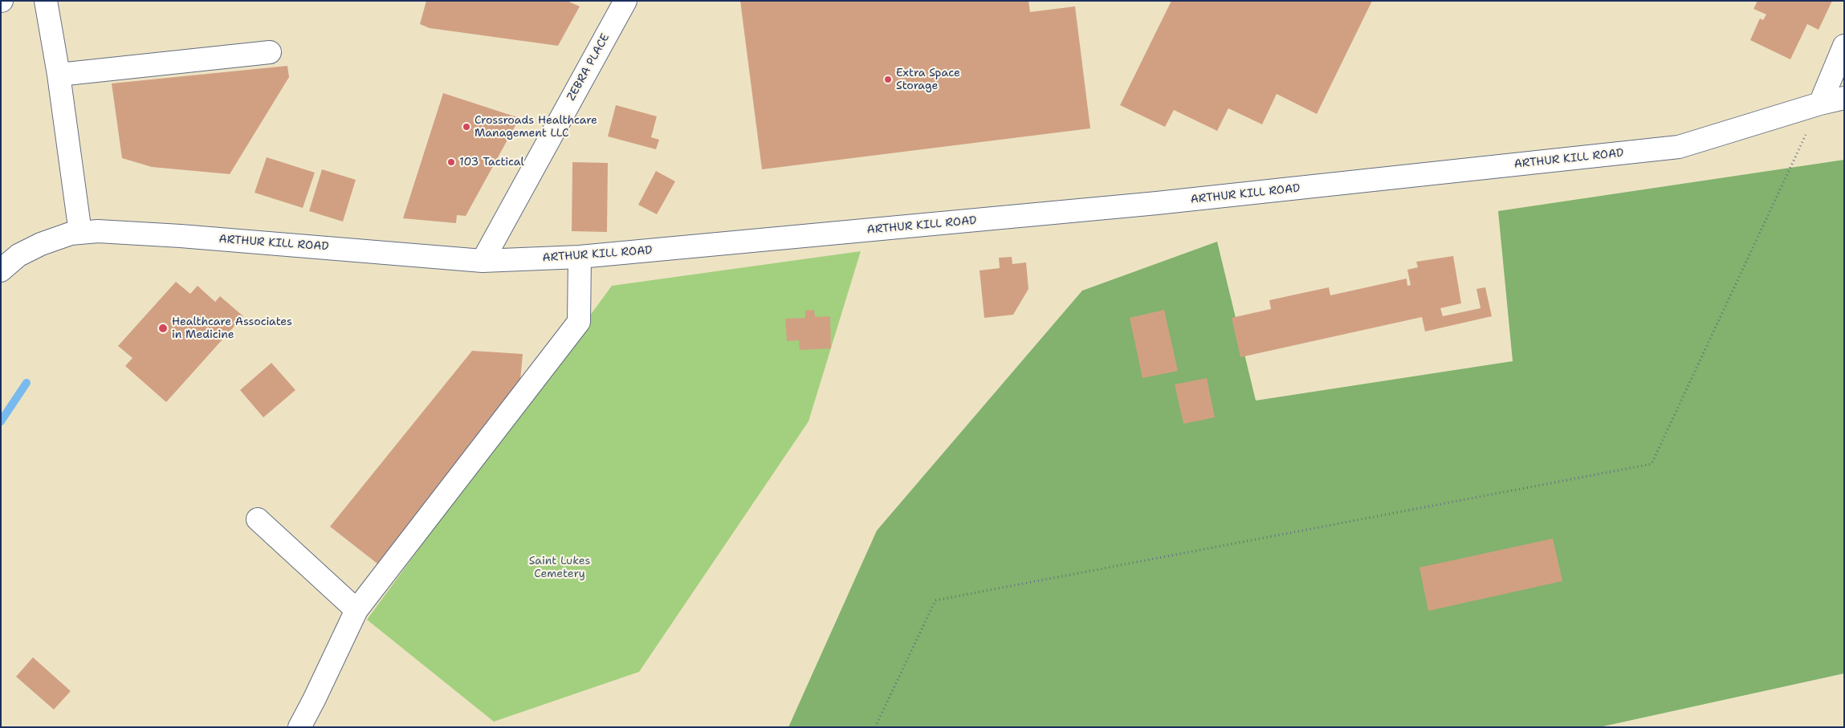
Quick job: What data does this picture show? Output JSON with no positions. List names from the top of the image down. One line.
{"streets":{"street":["ZEBRA PLACE","ARTHUR KILL ROAD"]},"crossings":[["ZEBRA PLACE","ARTHUR KILL ROAD"]],"parks":["Saint Lukes Cemetery"],"places":["Extra Space Storage","Crossroads Healthcare Management LLC","103 Tactical","Healthcare Associates in Medicine"]}
